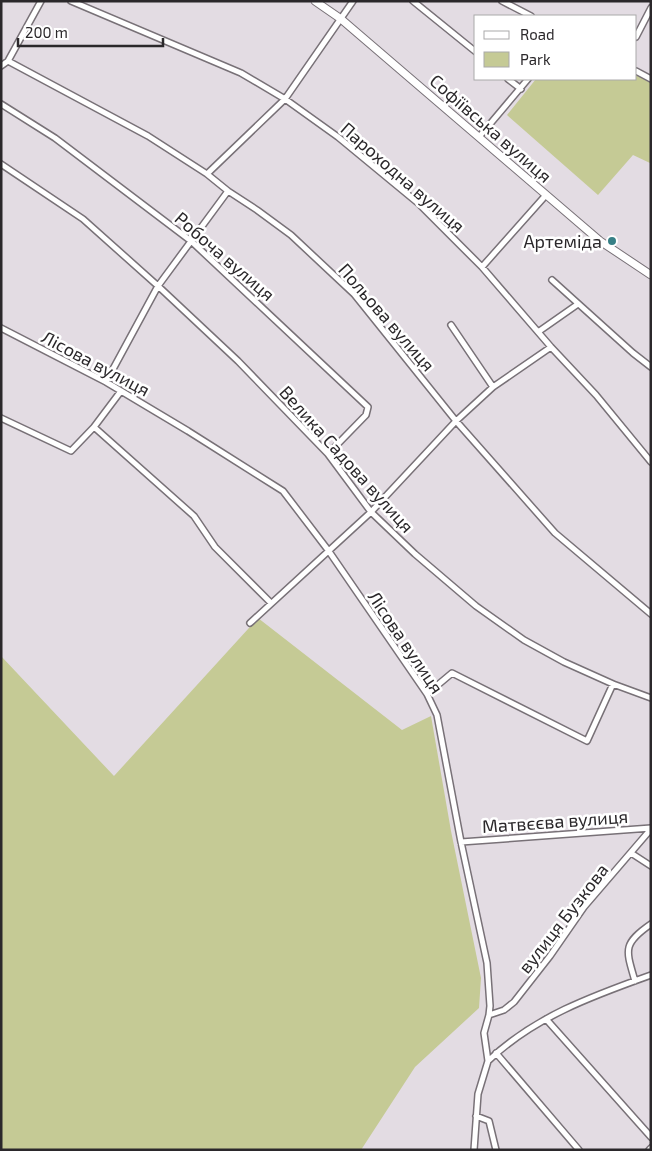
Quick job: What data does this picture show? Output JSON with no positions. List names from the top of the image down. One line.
{"streets":{"street":["Софіївська вулиця","Пароходна вулиця","Робоча вулиця","Польова вулиця","Лісова вулиця","Велика Садова вулиця","Матвєєва вулиця","вулиця Бузкова"]},"crossings":[["Робоча вулиця","Велика Садова вулиця"],["Лісова вулиця","Матвєєва вулиця"],["Лісова вулиця","вулиця Бузкова"],["Матвєєва вулиця","вулиця Бузкова"]],"places":["Артеміда"],"legend":["Road","Park"],"scale_bar":"200 m"}
